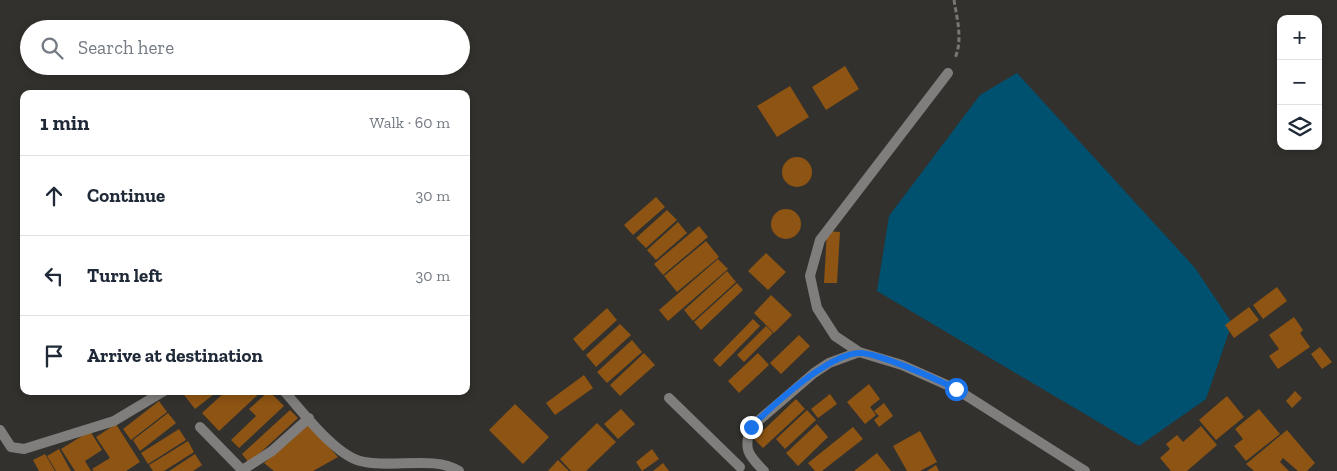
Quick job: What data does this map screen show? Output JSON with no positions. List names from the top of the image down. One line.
{"page":{"map_buttons":["+","−"],"search":"Search here","heading":["1 min","Walk · 60 m"],"list":[["Continue","30 m"],["Turn left","30 m"],"Arrive at destination"]}}
